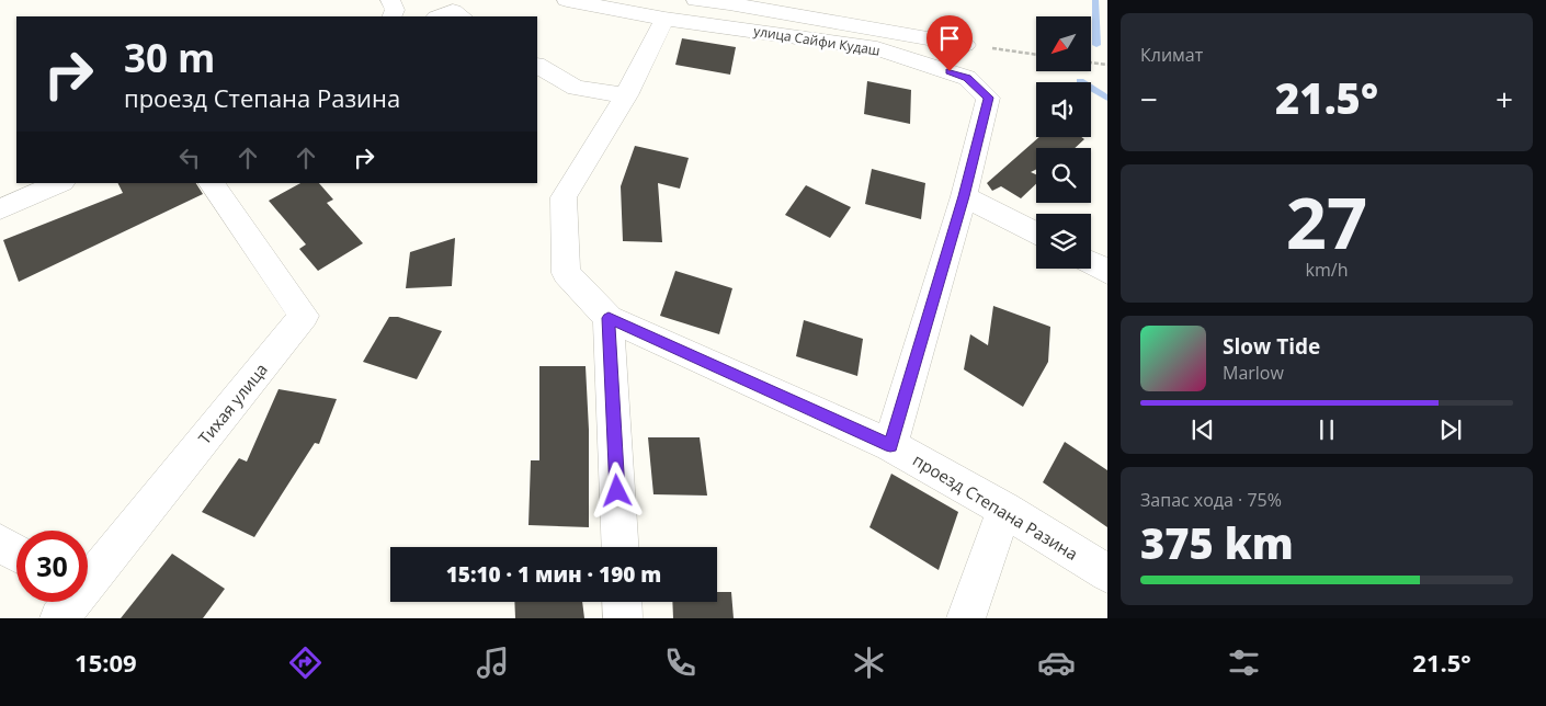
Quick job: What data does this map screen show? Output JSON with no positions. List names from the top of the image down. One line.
{"streets":{"street":["улица Сайфи Кудаш","Тихая улица","проезд Степана Разина"]},"crossings":[["улица Сайфи Кудаш","проезд Степана Разина"]],"north":"bottom left","page":{"tile":["Климат",["27","km/h"],["Запас хода · 75%","375 km"]],"turn":["30 m","проезд Степана Разина"],"heat":["−","21.5°","+"],"song":["Slow Tide","Marlow"],"limit":"30","trip":"15:10 · 1 мин · 190 m","tabs":["15:09","21.5°"]}}
